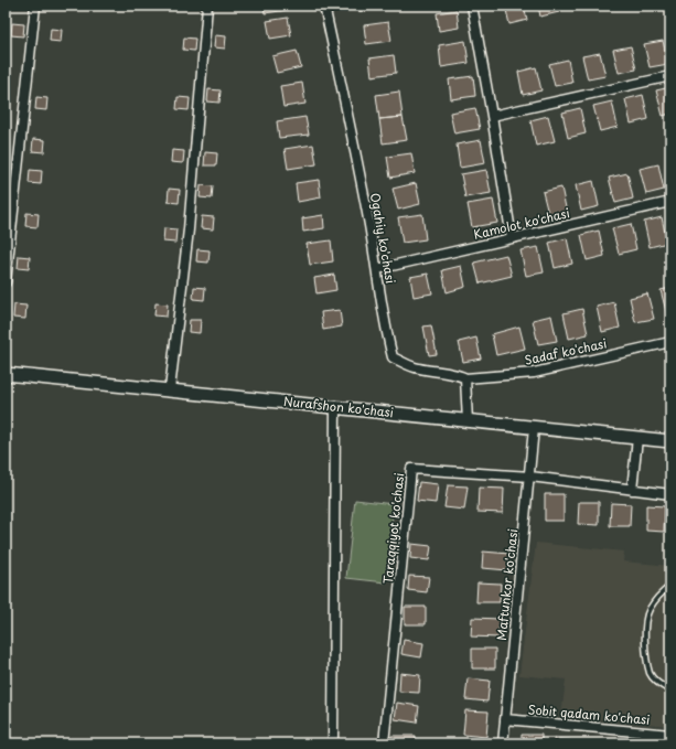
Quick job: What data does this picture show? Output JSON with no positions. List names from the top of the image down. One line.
{"streets":{"street":["Kamolot ko'chasi","Ogahiy ko'chasi","Sadaf ko'chasi","Nurafshon ko'chasi","Taraqqiyot ko'chasi","Maftunkor ko'chasi","Sobit qadam ko'chasi"]},"crossings":[["Kamolot ko'chasi","Ogahiy ko'chasi"],["Ogahiy ko'chasi","Sadaf ko'chasi"],["Nurafshon ko'chasi","Maftunkor ko'chasi"],["Taraqqiyot ko'chasi","Maftunkor ko'chasi"],["Maftunkor ko'chasi","Sobit qadam ko'chasi"]]}
